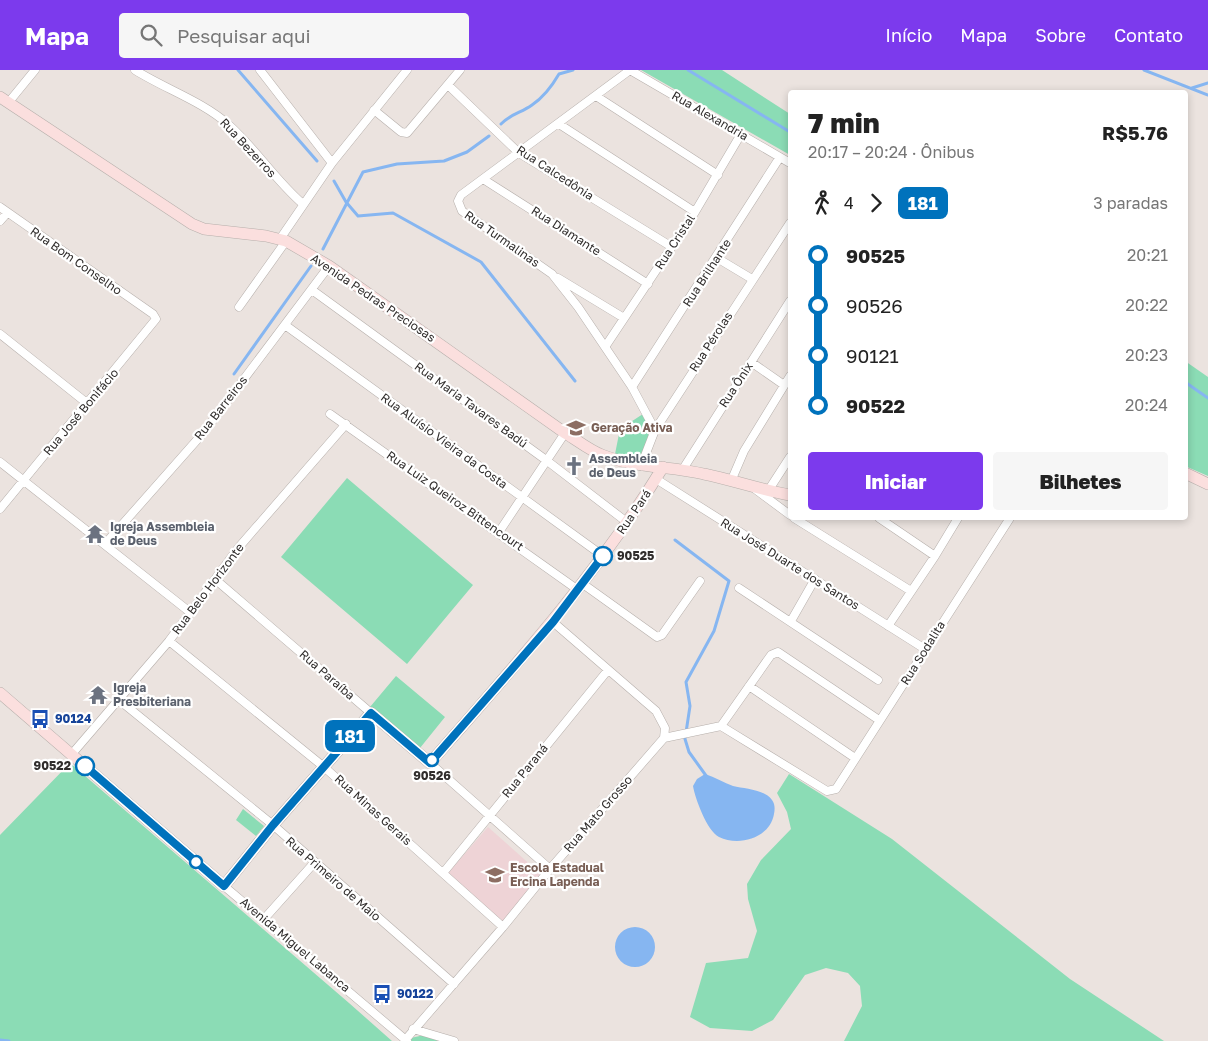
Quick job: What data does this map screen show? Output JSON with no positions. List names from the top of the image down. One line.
{"streets":{"main road":["Avenida Pedras Preciosas","Rua Pará","Rua Paraíba","Avenida Miguel Labanca"],"street":["Rua Alexandria","Rua Bezerros","Rua Calcedônia","Rua Diamante","Rua Turmalinas","Rua Cristal","Rua Bom Conselho","Rua Brilhante","Rua Pérolas","Rua Ônix","Rua Maria Tavares Badú","Rua Barreiros","Rua José Bonifácio","Rua Aluísio Vieira da Costa","Rua Luiz Queiroz Bittencourt","Rua José Duarte dos Santos","Rua Belo Horizonte","Rua Sodalita","Rua Paraná","Rua Minas Gerais","Rua Mato Grosso","Rua Primeiro de Maio"]},"crossings":[["Rua Alexandria","Rua Turmalinas"],["Rua Alexandria","Rua Cristal"],["Rua Alexandria","Rua Brilhante"],["Rua Calcedônia","Rua Turmalinas"],["Rua Calcedônia","Rua Cristal"],["Rua Diamante","Rua Turmalinas"],["Rua Diamante","Rua Cristal"],["Rua Turmalinas","Rua Cristal"],["Rua Turmalinas","Rua Brilhante"],["Rua Turmalinas","Rua Pérolas"],["Rua Bom Conselho","Rua José Bonifácio"],["Avenida Pedras Preciosas","Rua Pérolas"],["Avenida Pedras Preciosas","Rua Ônix"],["Avenida Pedras Preciosas","Rua Barreiros"],["Avenida Pedras Preciosas","Rua Pará"],["Rua Maria Tavares Badú","Rua Barreiros"],["Rua Maria Tavares Badú","Rua Pará"],["Rua Barreiros","Rua Aluísio Vieira da Costa"],["Rua Aluísio Vieira da Costa","Rua Pará"],["Rua Luiz Queiroz Bittencourt","Rua Pará"],["Rua Luiz Queiroz Bittencourt","Rua Belo Horizonte"],["Rua Pará","Rua José Duarte dos Santos"],["Rua Pará","Rua Paraíba"],["Rua José Duarte dos Santos","Rua Sodalita"],["Rua Belo Horizonte","Rua Paraíba"],["Rua Belo Horizonte","Rua Minas Gerais"],["Rua Belo Horizonte","Rua Primeiro de Maio"],["Rua Belo Horizonte","Avenida Miguel Labanca"],["Rua Paraíba","Rua Paraná"],["Rua Paraíba","Rua Mato Grosso"],["Rua Paraná","Rua Minas Gerais"],["Rua Minas Gerais","Rua Mato Grosso"],["Rua Mato Grosso","Rua Primeiro de Maio"],["Rua Mato Grosso","Avenida Miguel Labanca"]],"places":{"school or university":["Geração Ativa","Escola Estadual Ercina Lapenda"],"church":["Assembleia de Deus"],"temple":["Igreja Assembleia de Deus","Igreja Presbiteriana"],"other":["90525","90526","90522"],"bus stop":["90124","90122"]},"lines":["bus line 181"],"page":{"header":"Mapa","search":"Pesquisar aqui","nav":["Início","Mapa","Sobre","Contato"],"on_map":"181","heading":["7 min","20:17 – 20:24 · Ônibus","R$5.76"],"legs":["4","181","3 paradas"],"list":[{"name":"90525","value":"20:21"},{"name":"90526","value":"20:22"},{"name":"90121","value":"20:23"},{"name":"90522","value":"20:24"}],"buttons":["Iniciar","Bilhetes"]}}
